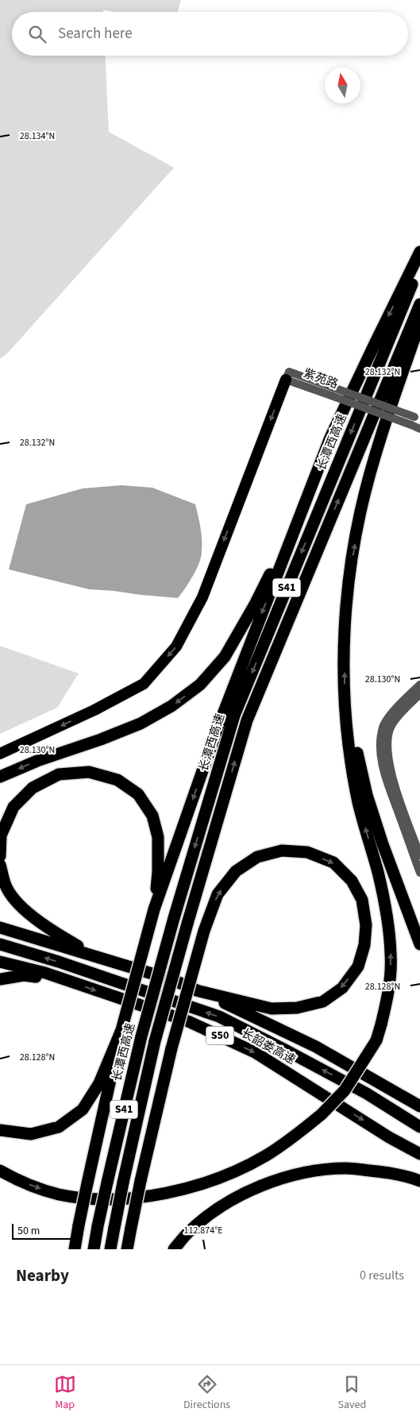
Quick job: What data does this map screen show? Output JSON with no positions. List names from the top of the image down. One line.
{"streets":{"highway":["长潭西高速","S41","S50","长韶娄高速"],"street":["紫苑路"]},"scale_bar":"50 m","north":"top","page":{"search":"Search here","scale":"50 m","heading":["Nearby","0 results"],"nav":["Map","Directions","Saved"]},"coordinates":["28.134°N","28.132°N","28.130°N","28.128°N","112.874°E"]}
